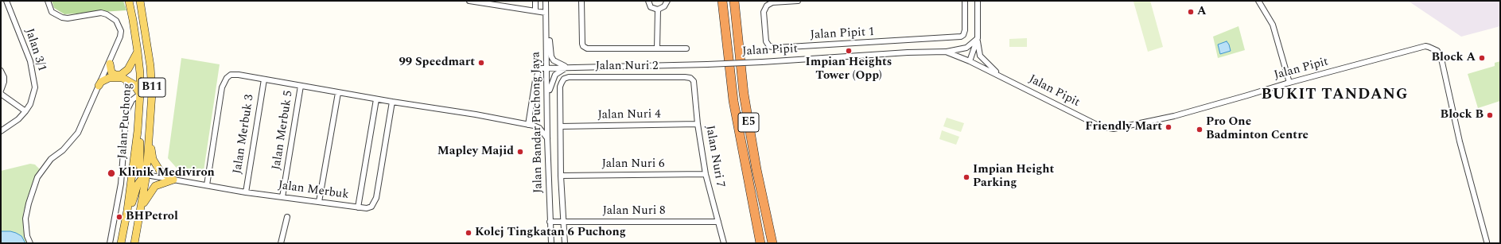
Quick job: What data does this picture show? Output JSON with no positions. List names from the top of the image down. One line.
{"streets":{"highway":["E5"],"main road":["B11","Jalan Puchong"],"street":["Jalan Pipit 1","Jalan 3/1","Jalan Pipit","Jalan Nuri 2","Jalan Nuri 4","Jalan Bandar Puchong Jaya","Jalan Merbuk 5","Jalan Merbuk 3","Jalan Nuri 7","Jalan Nuri 6","Jalan Merbuk","Jalan Nuri 8"]},"crossings":[["Jalan Pipit","Jalan Bandar Puchong Jaya"],["Jalan Nuri 2","Jalan Nuri 4"],["Jalan Nuri 2","Jalan Nuri 7"],["Jalan Nuri 4","Jalan Nuri 7"],["Jalan Puchong","Jalan Merbuk"],["Jalan Bandar Puchong Jaya","Jalan Nuri 8"],["Jalan Merbuk 5","Jalan Merbuk"],["Jalan Merbuk 3","Jalan Merbuk"],["Jalan Nuri 7","Jalan Nuri 6"],["Jalan Nuri 7","Jalan Nuri 8"]],"districts":["BUKIT TANDANG"],"places":["A","Impian Heights Tower (Opp)","Block A","99 Speedmart","Block B","Friendly Mart","Pro One Badminton Centre","Mapley Majid","Klinik Mediviron","Impian Height Parking","BHPetrol","Kolej Tingkatan 6 Puchong"]}
